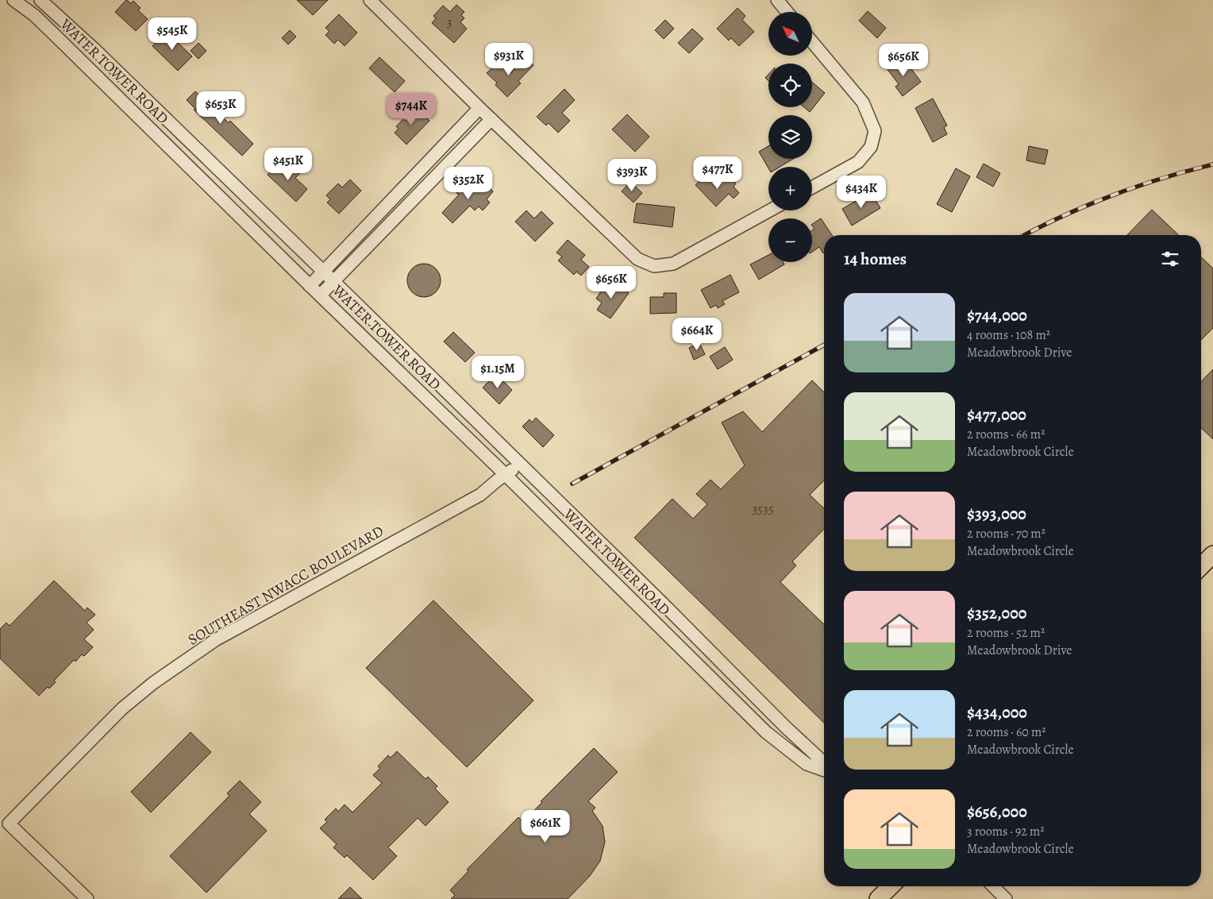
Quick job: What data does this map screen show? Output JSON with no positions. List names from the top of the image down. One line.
{"streets":{"street":["WATER TOWER ROAD","SOUTHEAST NWACC BOULEVARD"]},"crossings":[["WATER TOWER ROAD","SOUTHEAST NWACC BOULEVARD"]],"house_numbers":["3","3535"],"north":"top left","page":{"map_buttons":["+","−"],"price":["$545K","$931K","$656K","$653K","$744K","$451K","$477K","$393K","$352K","$434K","$656K","$664K","$1.15M","$661K"],"heading":"14 homes","list":[{"name":"$744,000","note":"4 rooms · 108 m² · Meadowbrook Drive"},{"name":"$477,000","note":"2 rooms · 66 m² · Meadowbrook Circle"},{"name":"$393,000","note":"2 rooms · 70 m² · Meadowbrook Circle"},{"name":"$352,000","note":"2 rooms · 52 m² · Meadowbrook Drive"},{"name":"$434,000","note":"2 rooms · 60 m² · Meadowbrook Circle"},{"name":"$656,000","note":"3 rooms · 92 m² · Meadowbrook Circle"}]}}
